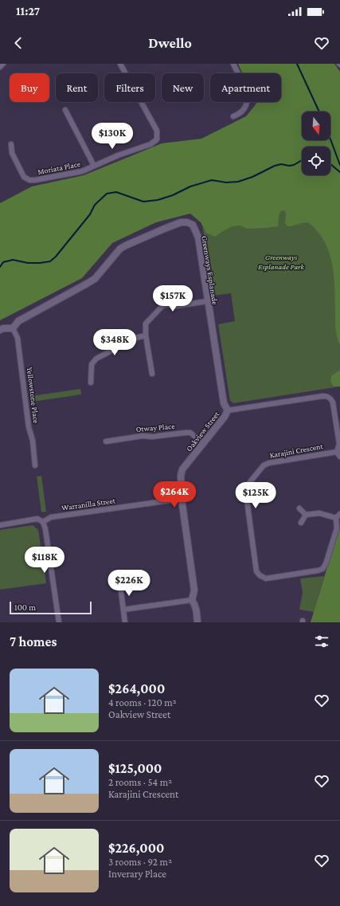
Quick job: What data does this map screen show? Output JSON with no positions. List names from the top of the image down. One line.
{"streets":{"street":["Moriata Place","Greenways Esplanade","Yellowstone Place","Otway Place","Oakview Street","Karajini Crescent","Warranilla Street"]},"crossings":[["Greenways Esplanade","Yellowstone Place"],["Greenways Esplanade","Oakview Street"],["Otway Place","Oakview Street"],["Oakview Street","Karajini Crescent"],["Oakview Street","Warranilla Street"]],"parks":["Greenways Esplanade Park"],"scale_bar":"100 m","north":"bottom","page":{"status":"11:27","header":"Dwello","chip":["Buy","Rent","Filters","New","Apartment"],"price":["$130K","$157K","$348K","$264K","$125K","$118K","$226K"],"scale":"100 m","heading":"7 homes","list":[{"name":"$264,000","note":"4 rooms · 120 m² · Oakview Street"},{"name":"$125,000","note":"2 rooms · 54 m² · Karajini Crescent"},{"name":"$226,000","note":"3 rooms · 92 m² · Inverary Place"}]}}
